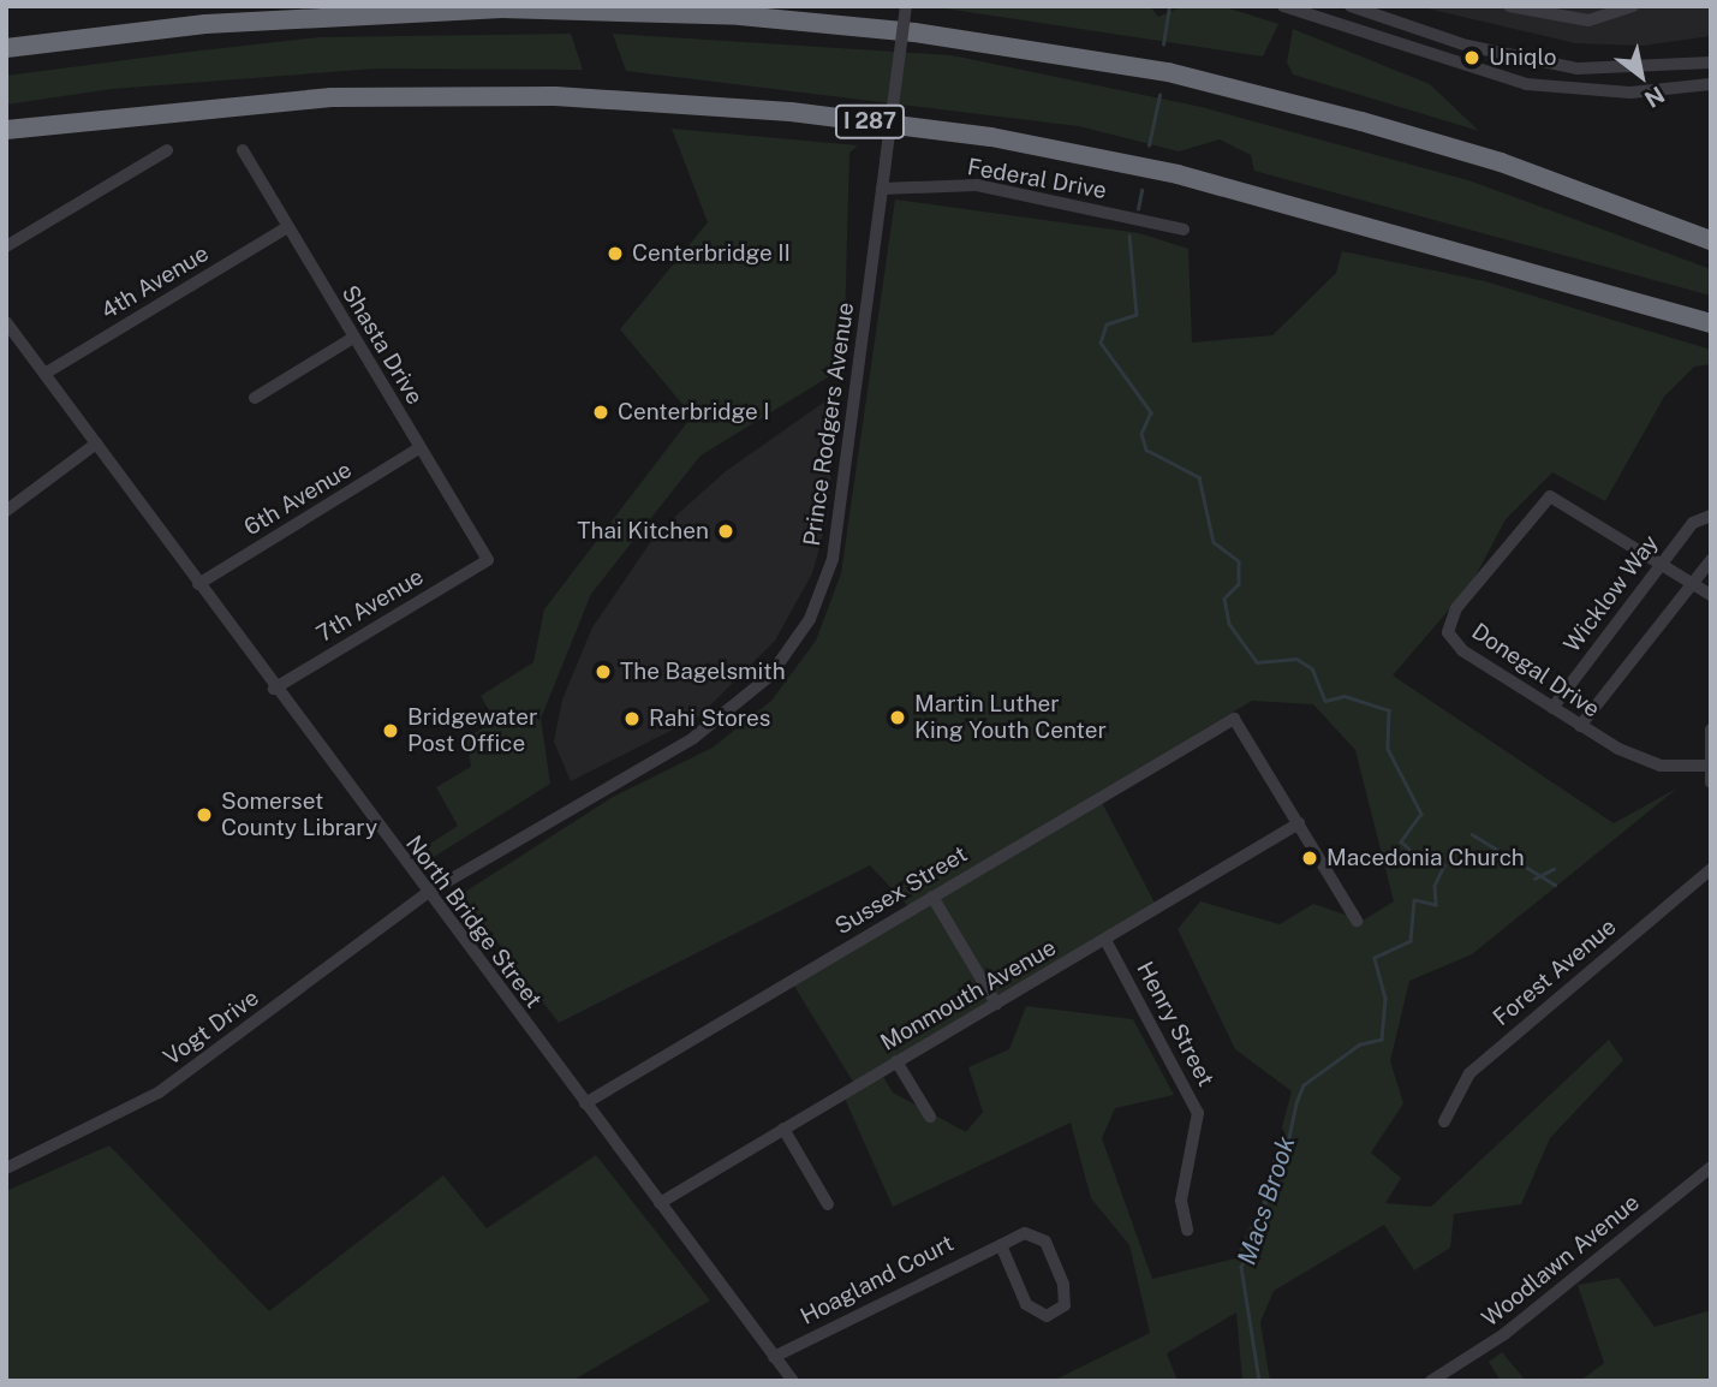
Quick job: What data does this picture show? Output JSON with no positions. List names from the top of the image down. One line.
{"streets":{"highway":["I 287"],"street":["Federal Drive","4th Avenue","Shasta Drive","Prince Rodgers Avenue","6th Avenue","Wicklow Way","7th Avenue","Donegal Drive","Sussex Street","North Bridge Street","Forest Avenue","Monmouth Avenue","Henry Street","Vogt Drive","Woodlawn Avenue","Hoagland Court"]},"crossings":[["Federal Drive","Prince Rodgers Avenue"],["4th Avenue","Shasta Drive"],["4th Avenue","North Bridge Street"],["Shasta Drive","6th Avenue"],["Shasta Drive","7th Avenue"],["Prince Rodgers Avenue","North Bridge Street"],["Prince Rodgers Avenue","Vogt Drive"],["6th Avenue","North Bridge Street"],["Wicklow Way","Donegal Drive"],["7th Avenue","North Bridge Street"],["Sussex Street","North Bridge Street"],["Sussex Street","Monmouth Avenue"],["North Bridge Street","Monmouth Avenue"],["North Bridge Street","Vogt Drive"],["North Bridge Street","Hoagland Court"],["Monmouth Avenue","Henry Street"]],"water":["Macs Brook"],"places":["Uniqlo","Centerbridge II","Centerbridge I","Thai Kitchen","The Bagelsmith","Martin Luther King Youth Center","Rahi Stores","Bridgewater Post Office","Somerset County Library","Macedonia Church"],"north":"bottom right"}
